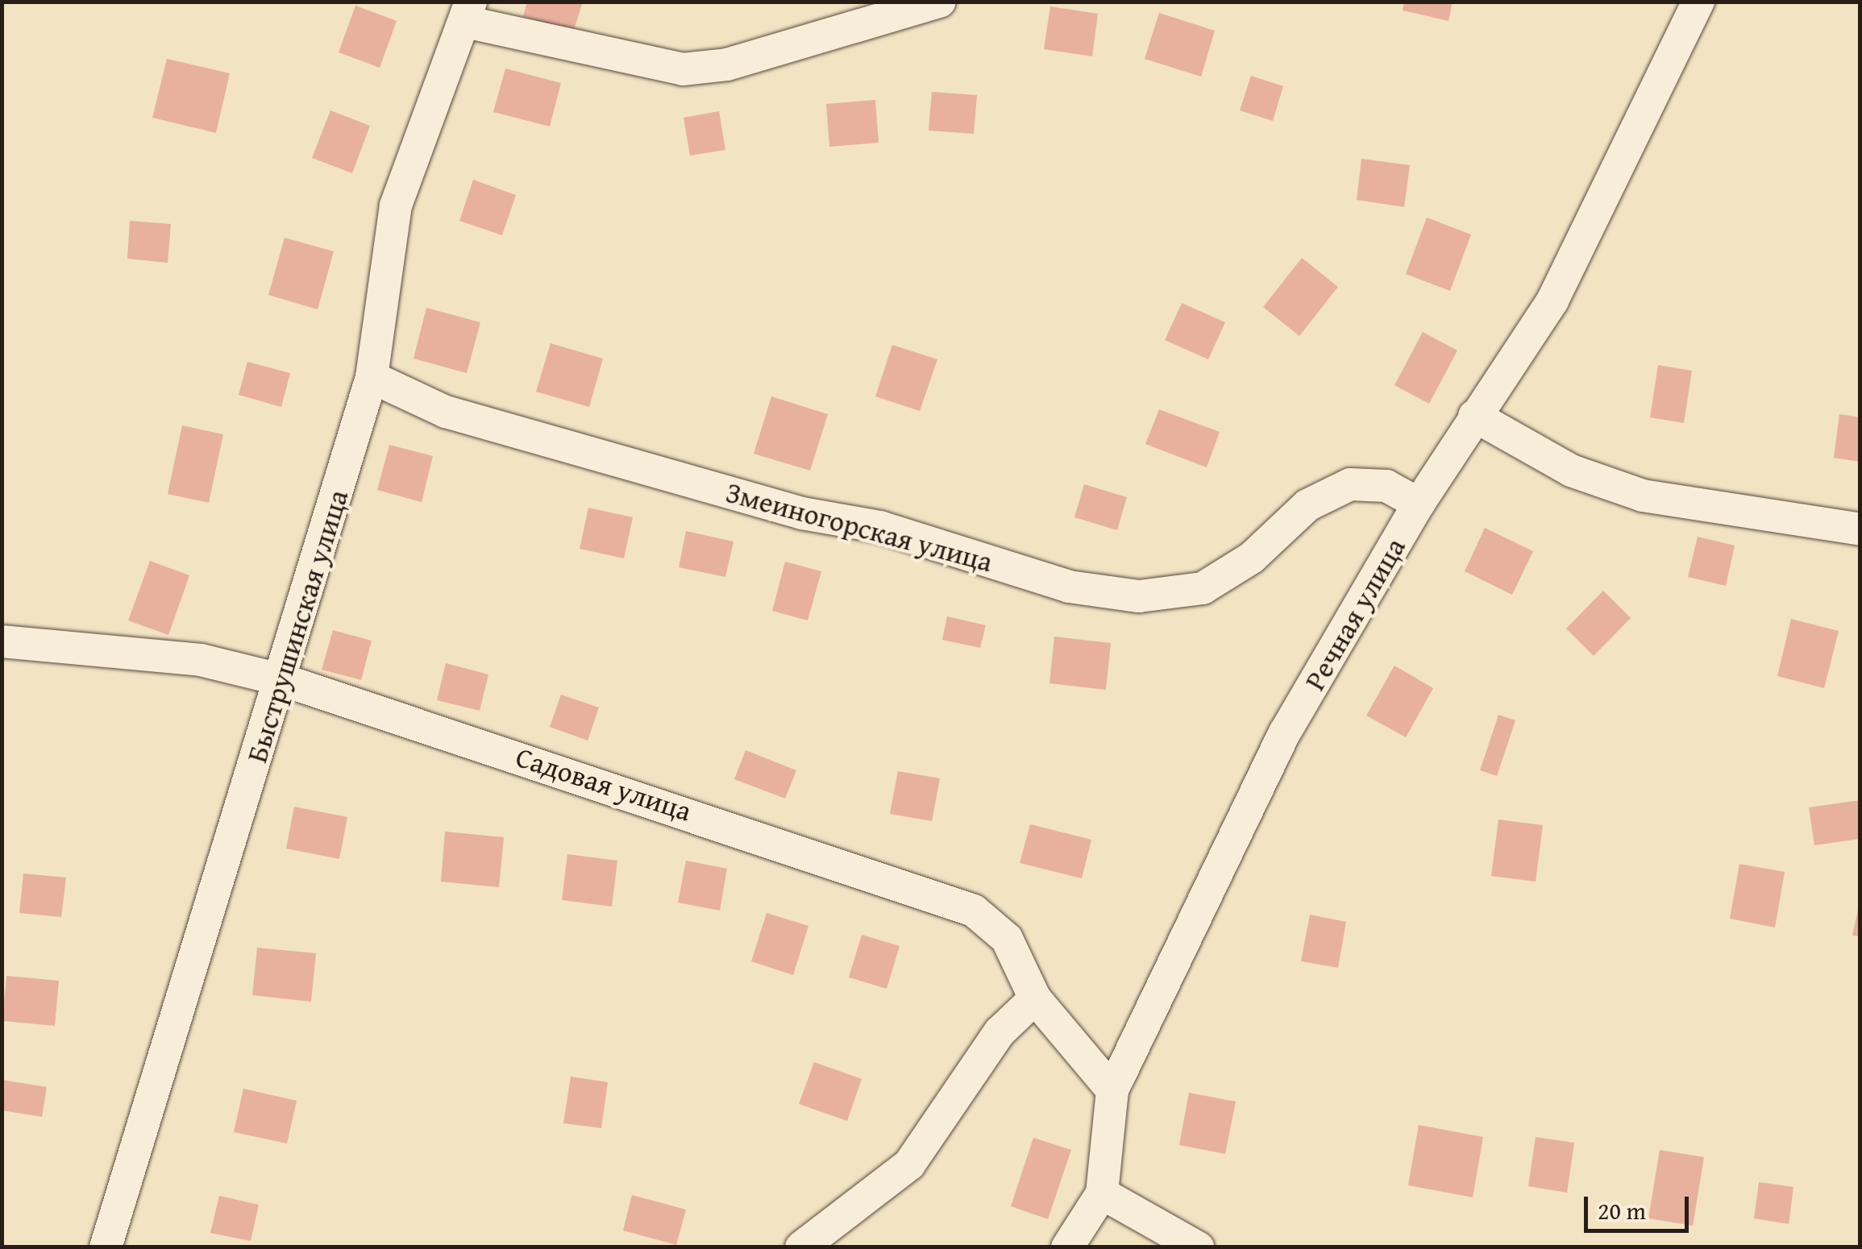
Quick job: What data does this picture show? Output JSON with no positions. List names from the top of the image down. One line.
{"streets":{"street":["Змеиногорская улица","Речная улица","Быструшинская улица","Садовая улица"]},"crossings":[["Змеиногорская улица","Речная улица"],["Змеиногорская улица","Быструшинская улица"],["Речная улица","Садовая улица"],["Быструшинская улица","Садовая улица"]],"scale_bar":"20 m"}
